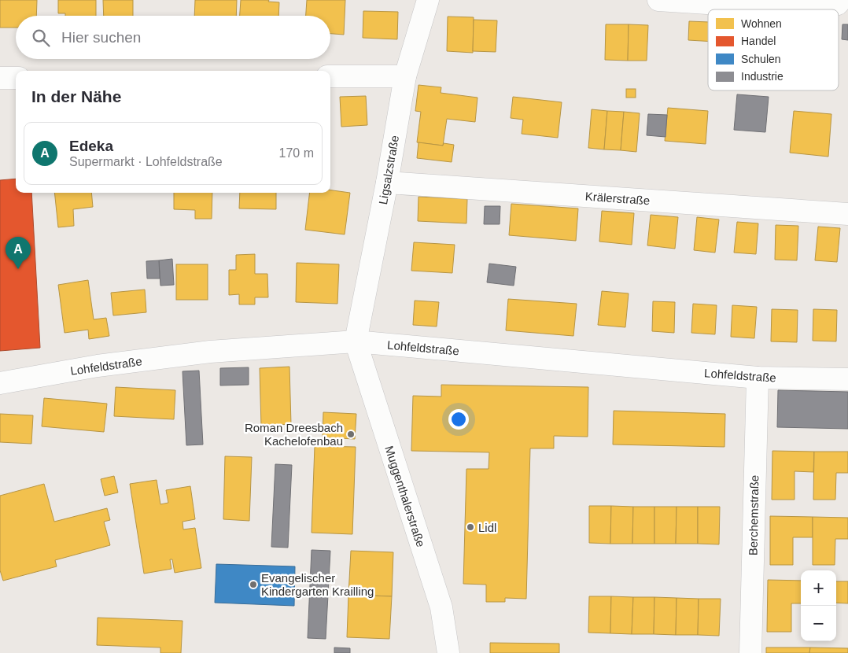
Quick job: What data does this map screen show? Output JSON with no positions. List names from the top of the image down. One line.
{"streets":{"street":["Ligsalzstraße","Krälerstraße","Lohfeldstraße","Muggenthalerstraße","Berchemstraße"]},"crossings":[["Ligsalzstraße","Krälerstraße"],["Ligsalzstraße","Lohfeldstraße"],["Ligsalzstraße","Muggenthalerstraße"],["Lohfeldstraße","Muggenthalerstraße"],["Lohfeldstraße","Berchemstraße"]],"places":["Roman Dreesbach Kachelofenbau","Lidl","Evangelischer Kindergarten Krailling"],"legend":["Wohnen","Handel","Schulen","Industrie"],"page":{"search":"Hier suchen","heading":"In der Nähe","list":[{"mark":"A","name":"Edeka","note":"Supermarkt · Lohfeldstraße","value":"170 m"}],"pins":"A","map_buttons":["+","−"]}}
